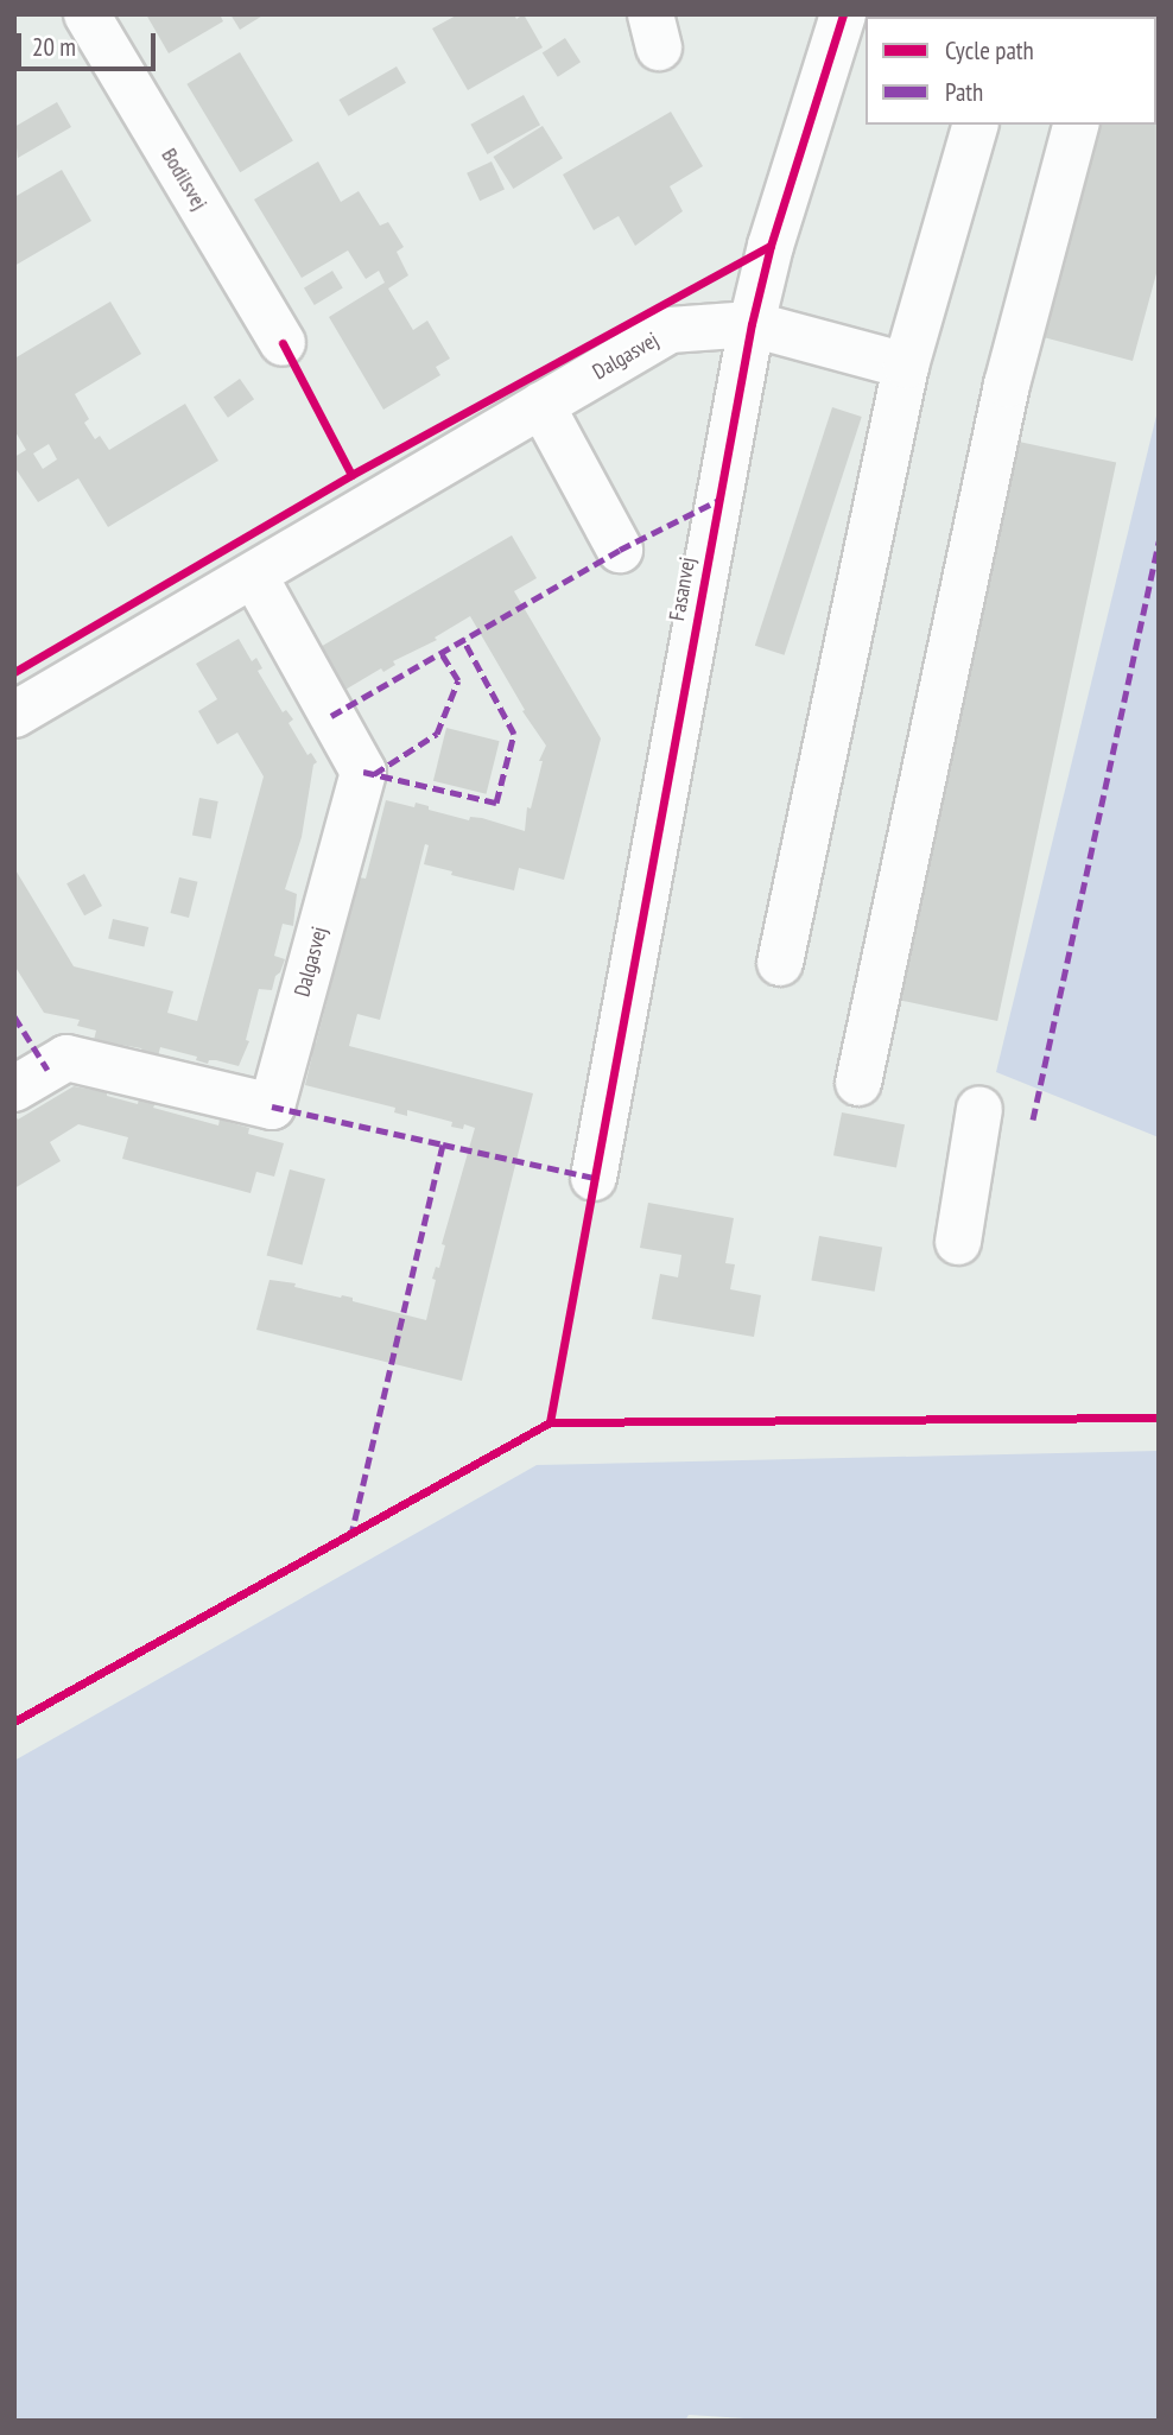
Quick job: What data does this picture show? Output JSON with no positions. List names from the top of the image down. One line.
{"streets":{"street":["Bodilsvej","Dalgasvej","Fasanvej"]},"crossings":[["Dalgasvej","Fasanvej"]],"legend":["Cycle path","Path"],"scale_bar":"20 m"}
